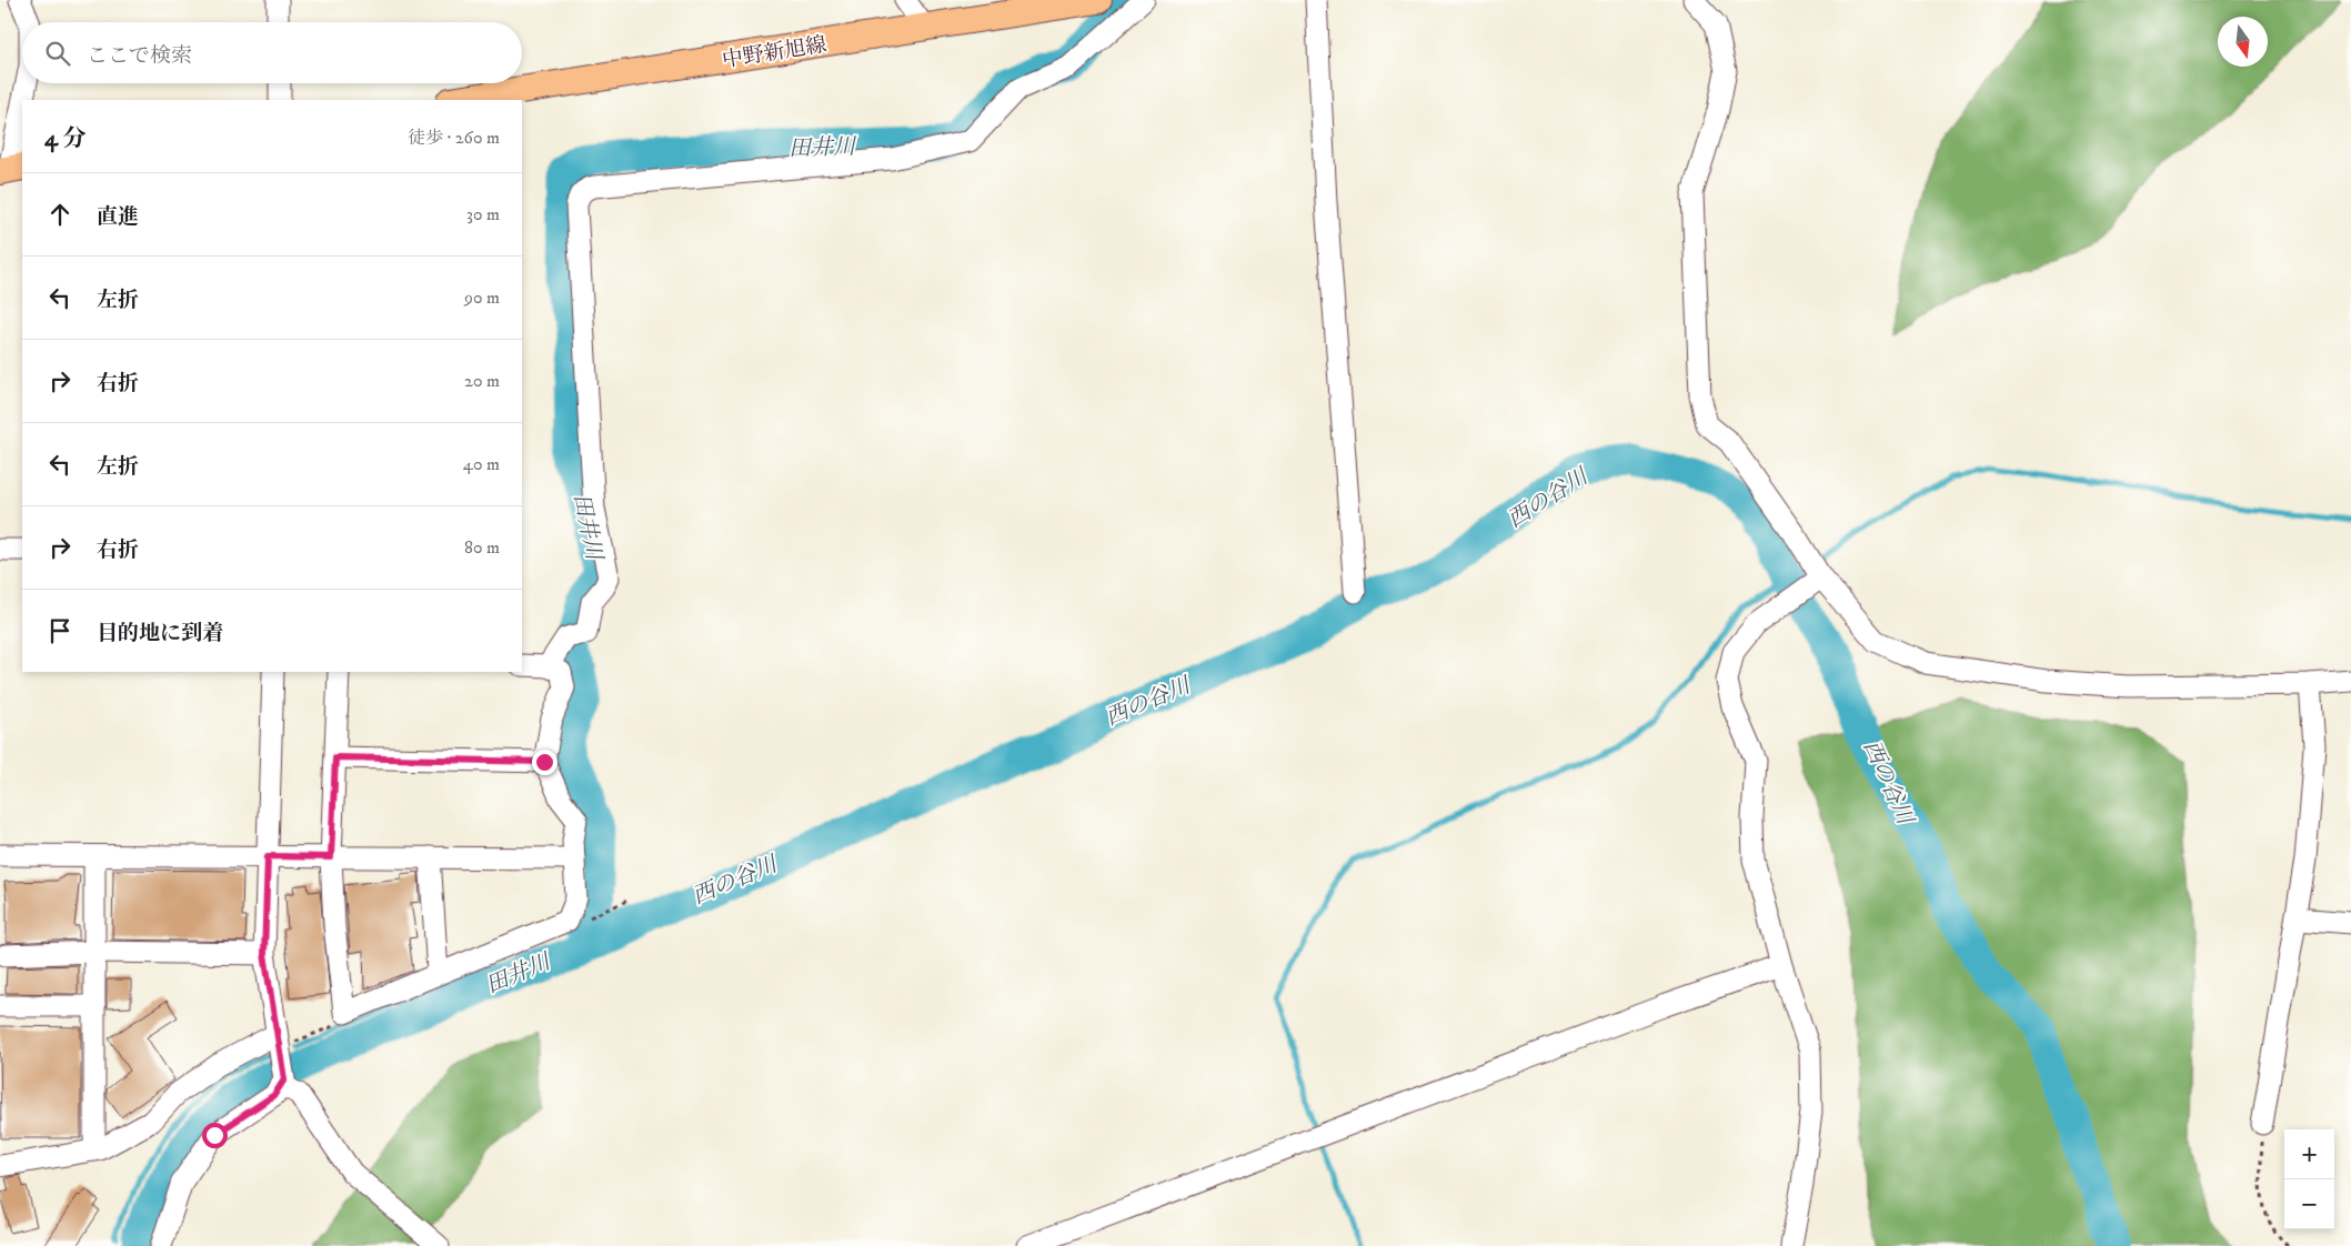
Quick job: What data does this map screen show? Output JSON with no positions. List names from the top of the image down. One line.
{"streets":{"main road":["中野新旭線"]},"water":["田井川","西の谷川"],"north":"bottom","page":{"search":"ここで検索","heading":["4 分","徒歩 · 260 m"],"list":[["直進","30 m"],["左折","90 m"],["右折","20 m"],["左折","40 m"],["右折","80 m"],"目的地に到着"],"map_buttons":["+","−"]}}
